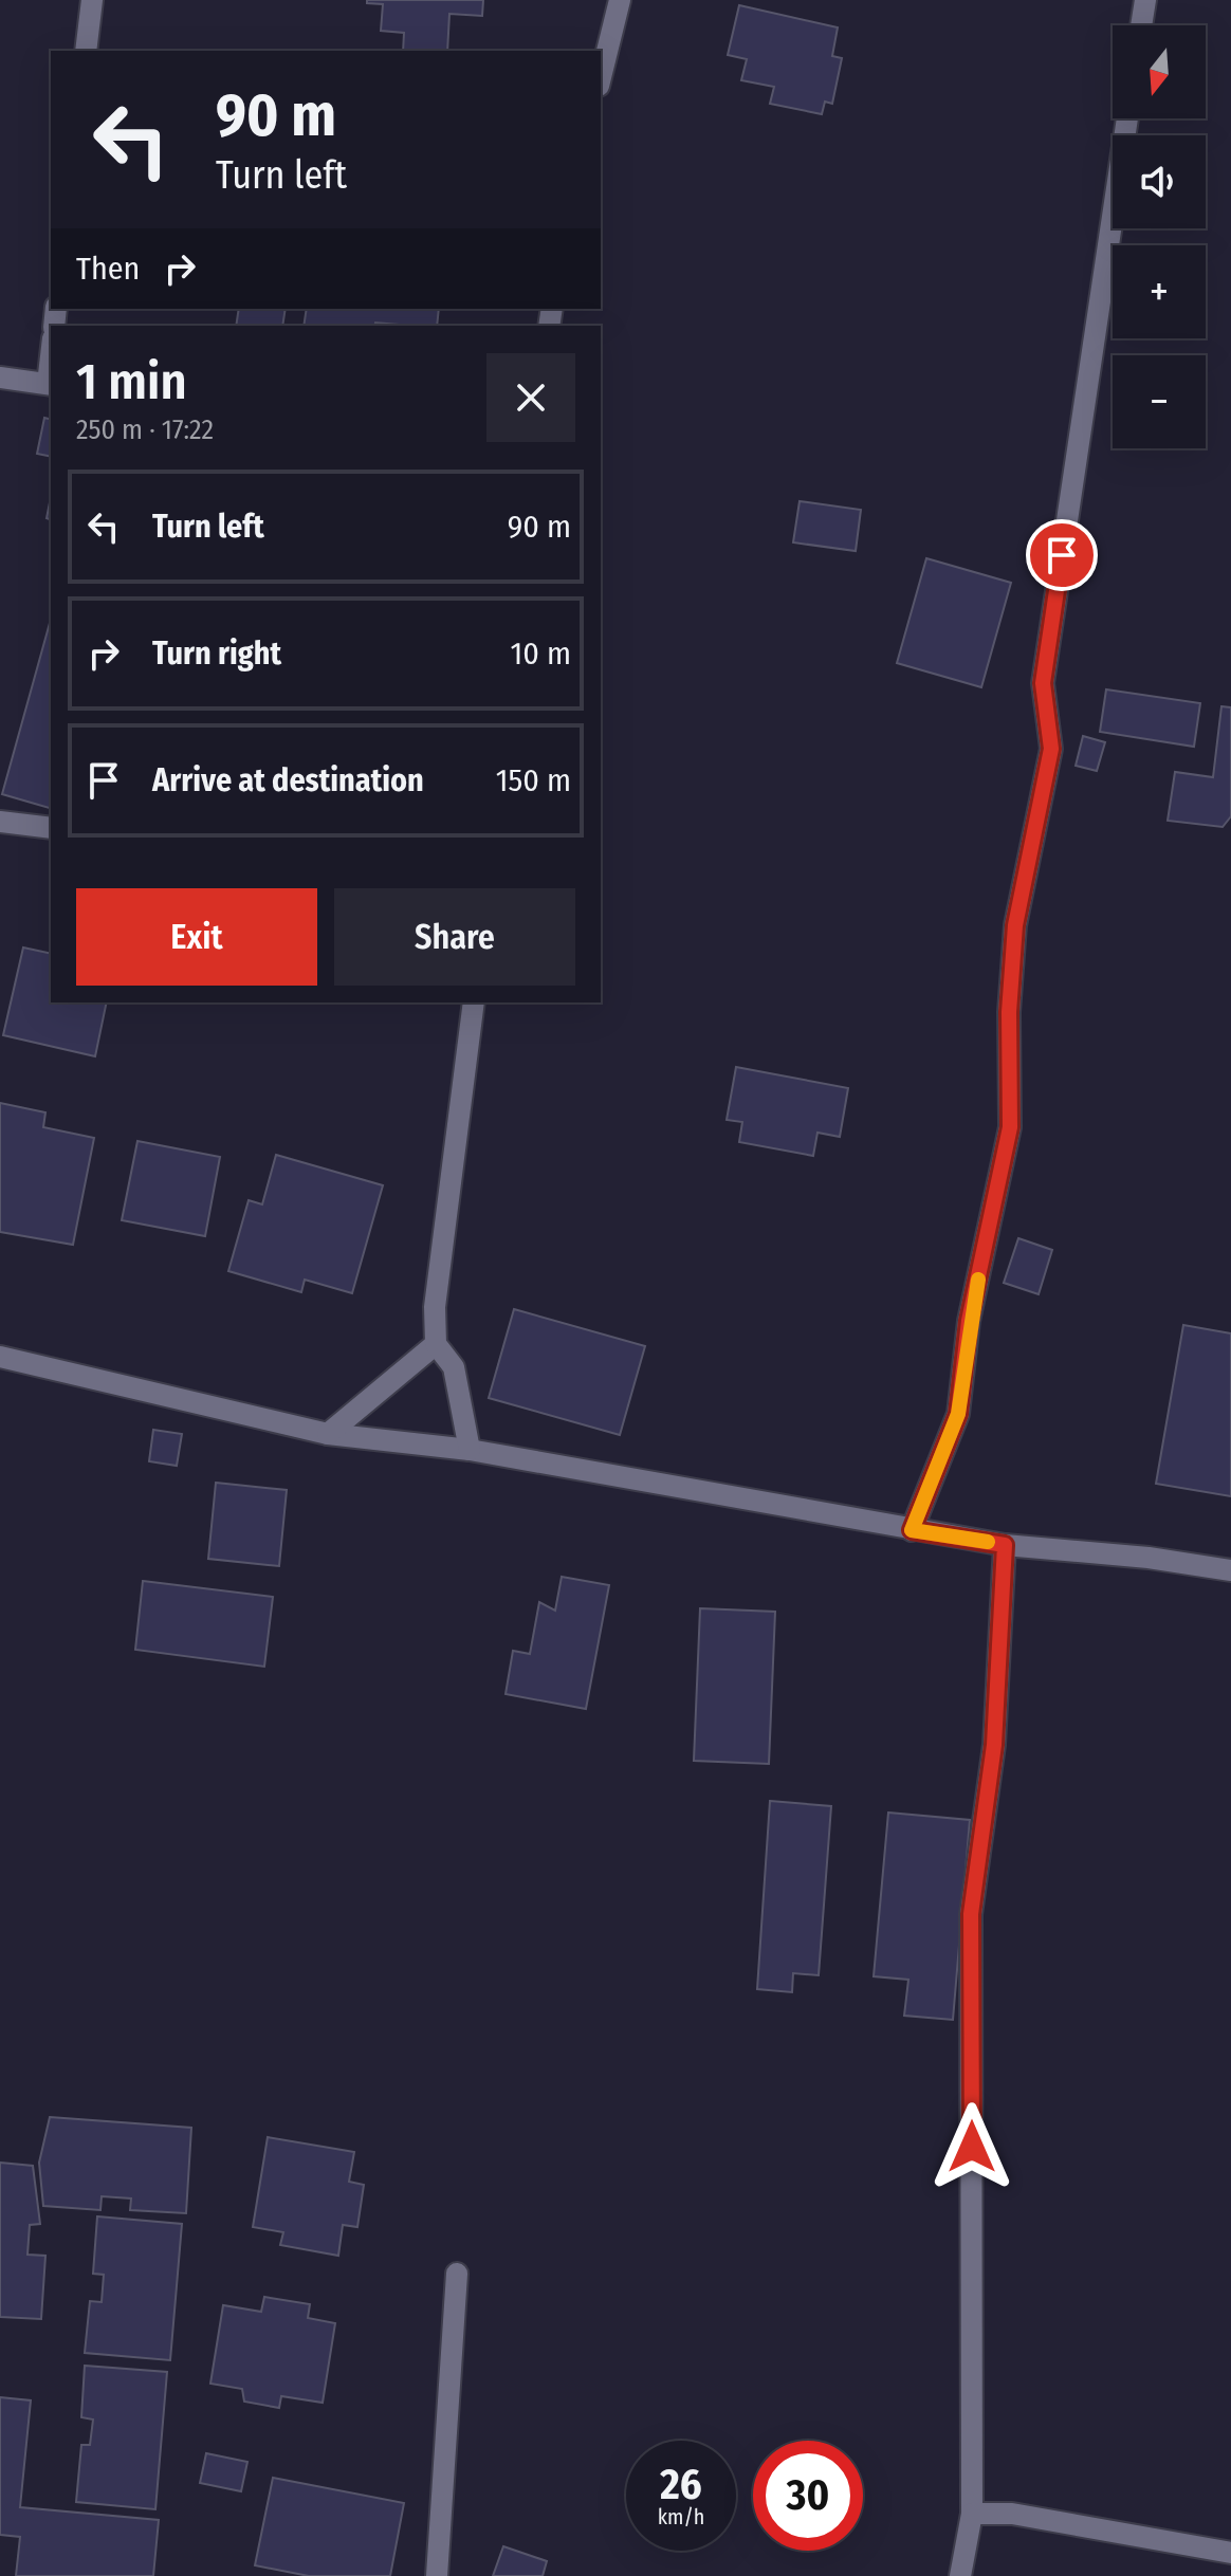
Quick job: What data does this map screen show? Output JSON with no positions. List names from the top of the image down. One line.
{"north":"bottom","page":{"map_buttons":["+","−"],"turn":["90 m","Turn left"],"then":"Then","heading":["1 min","250 m · 17:22"],"list":[{"name":"Turn left","value":"90 m"},{"name":"Turn right","value":"10 m"},{"name":"Arrive at destination","value":"150 m"}],"buttons":["Exit","Share"],"speed":"26 km/h","limit":"30"}}
